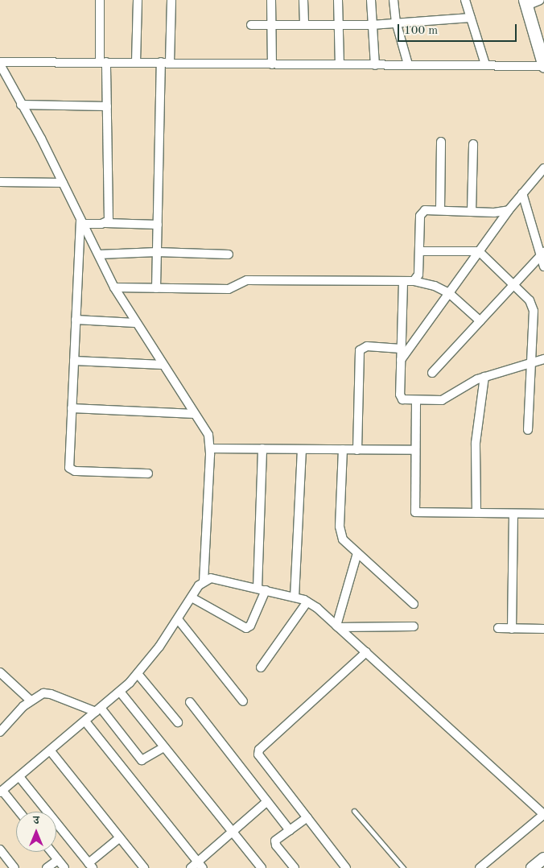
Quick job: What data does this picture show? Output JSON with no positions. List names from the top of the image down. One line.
{"scale_bar":"100 m","north":"top"}
